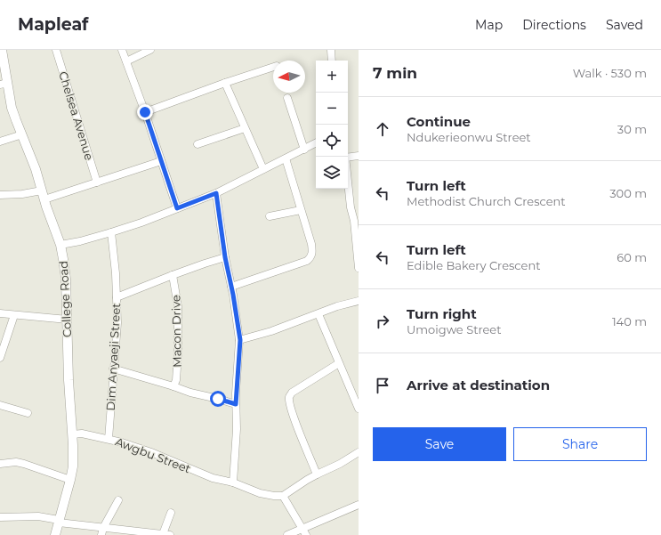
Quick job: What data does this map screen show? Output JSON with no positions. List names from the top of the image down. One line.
{"streets":{"main road":["College Road"],"street":["Chelsea Avenue","Macon Drive","Dim Anyaeji Street","Awgbu Street"]},"crossings":[["College Road","Awgbu Street"],["Dim Anyaeji Street","Awgbu Street"]],"north":"left","page":{"header":"Mapleaf","nav":["Map","Directions","Saved"],"heading":["7 min","Walk · 530 m"],"map_buttons":["+","−"],"list":[["Continue","Ndukerieonwu Street","30 m"],["Turn left","Methodist Church Crescent","300 m"],["Turn left","Edible Bakery Crescent","60 m"],["Turn right","Umoigwe Street","140 m"],"Arrive at destination"],"buttons":["Save","Share"]}}
